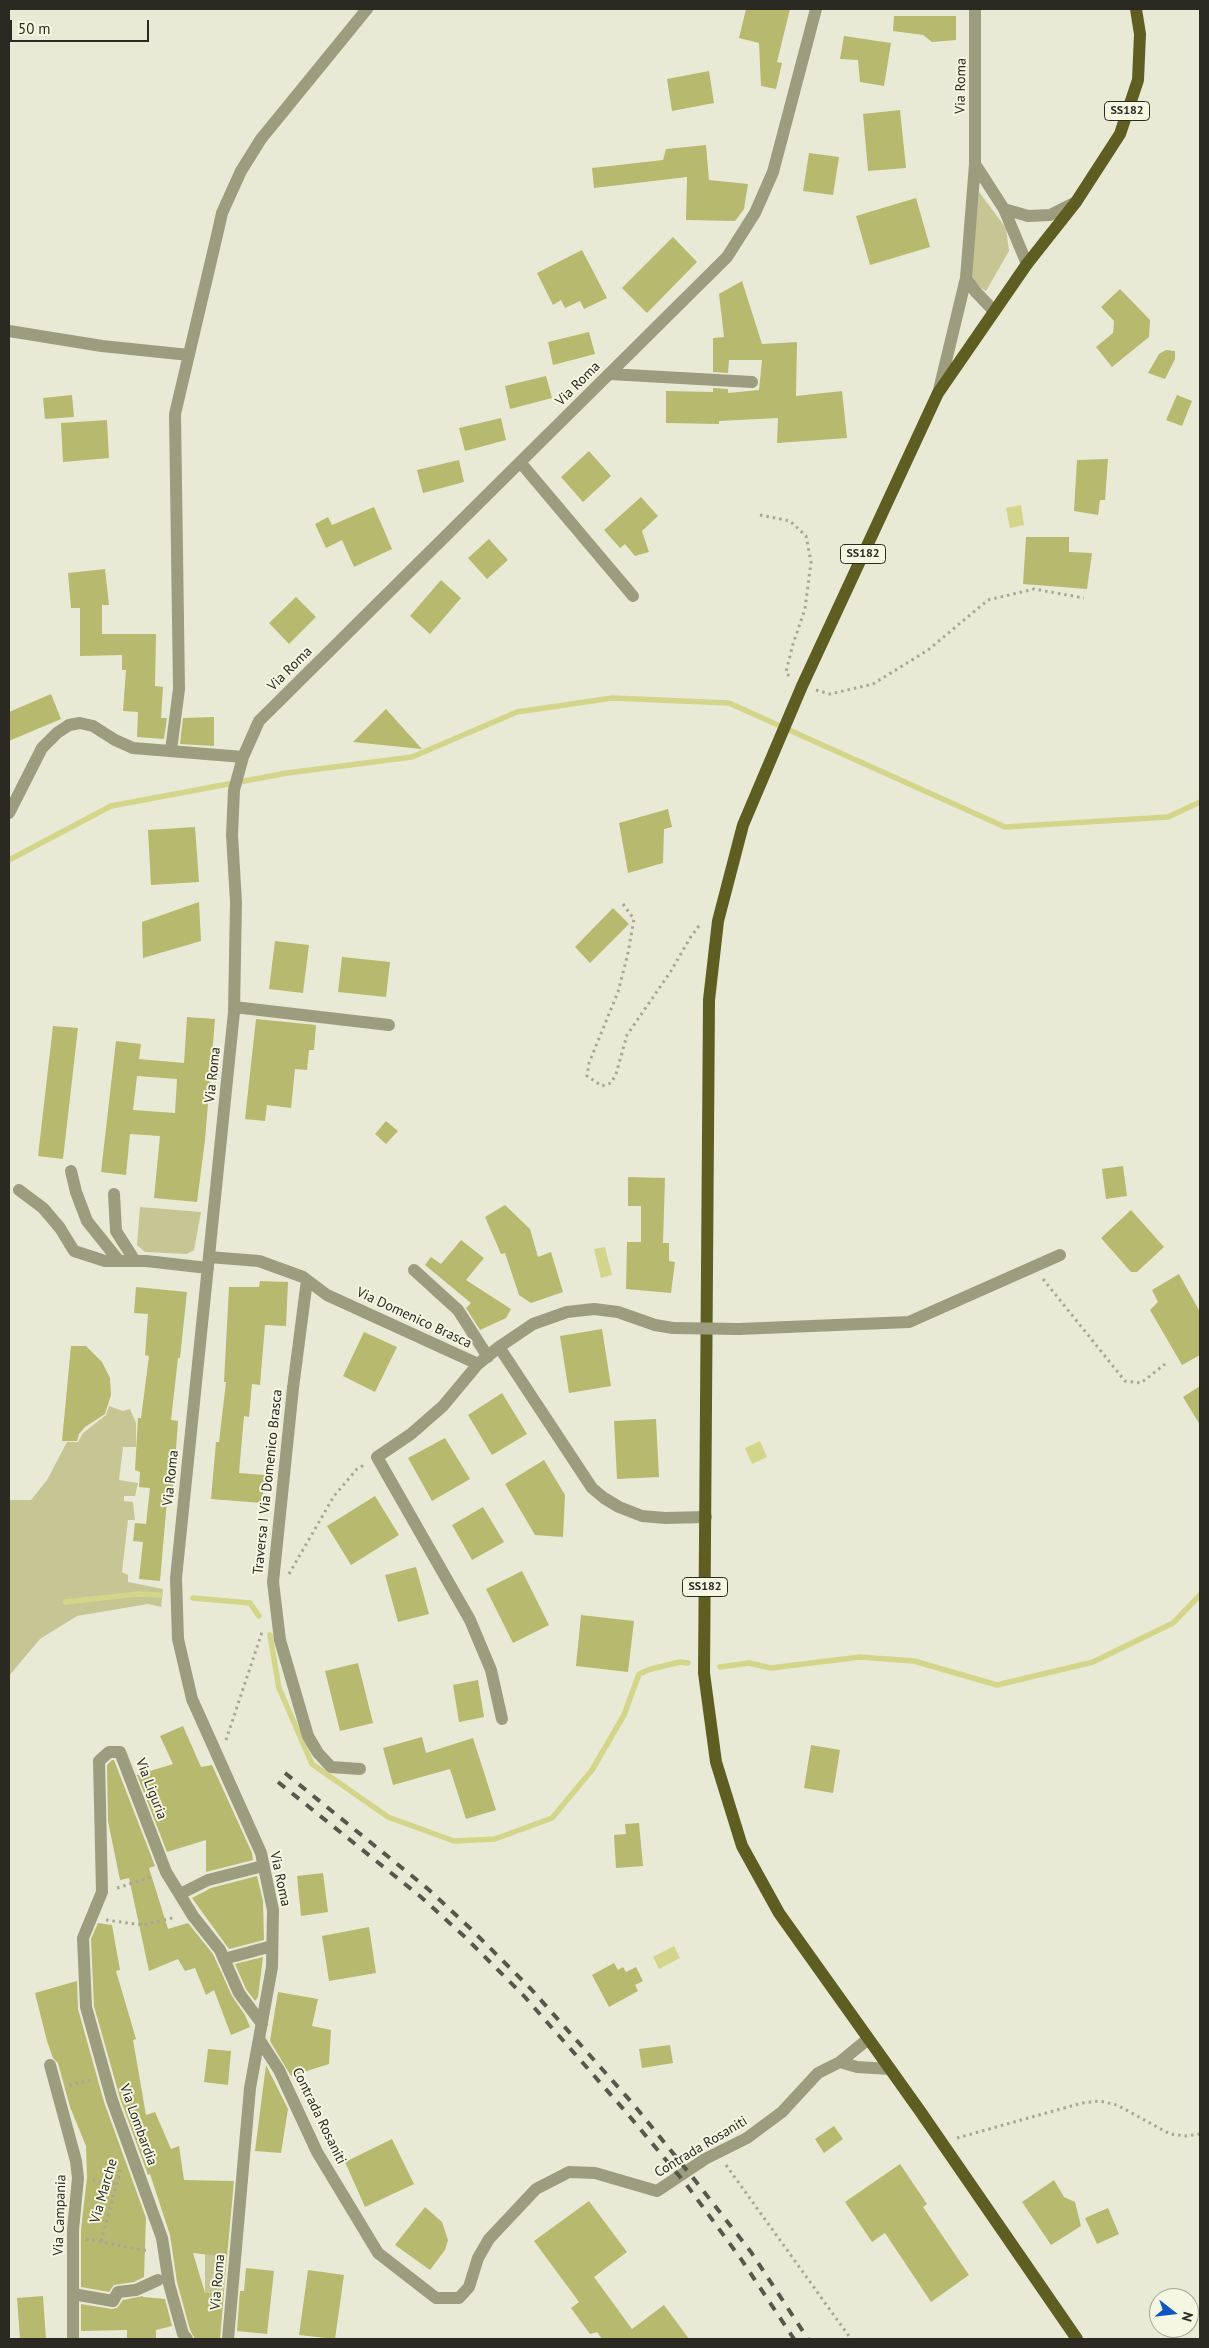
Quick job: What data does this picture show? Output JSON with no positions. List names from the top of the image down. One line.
{"streets":{"main road":["SS182"],"street":["Via Roma","Via Domenico Brasca","Traversa I Via Domenico Brasca","Via Liguria","Contrada Rosaniti","Via Lombardia","Via Campania"],"path":["Via Marche"]},"crossings":[["Via Roma","SS182"],["Via Roma","Via Domenico Brasca"],["Via Roma","Via Liguria"],["Via Roma","Contrada Rosaniti"],["SS182","Contrada Rosaniti"],["Via Domenico Brasca","Traversa I Via Domenico Brasca"],["Via Liguria","Via Lombardia"],["Via Lombardia","Via Marche"]],"scale_bar":"50 m","north":"right"}
